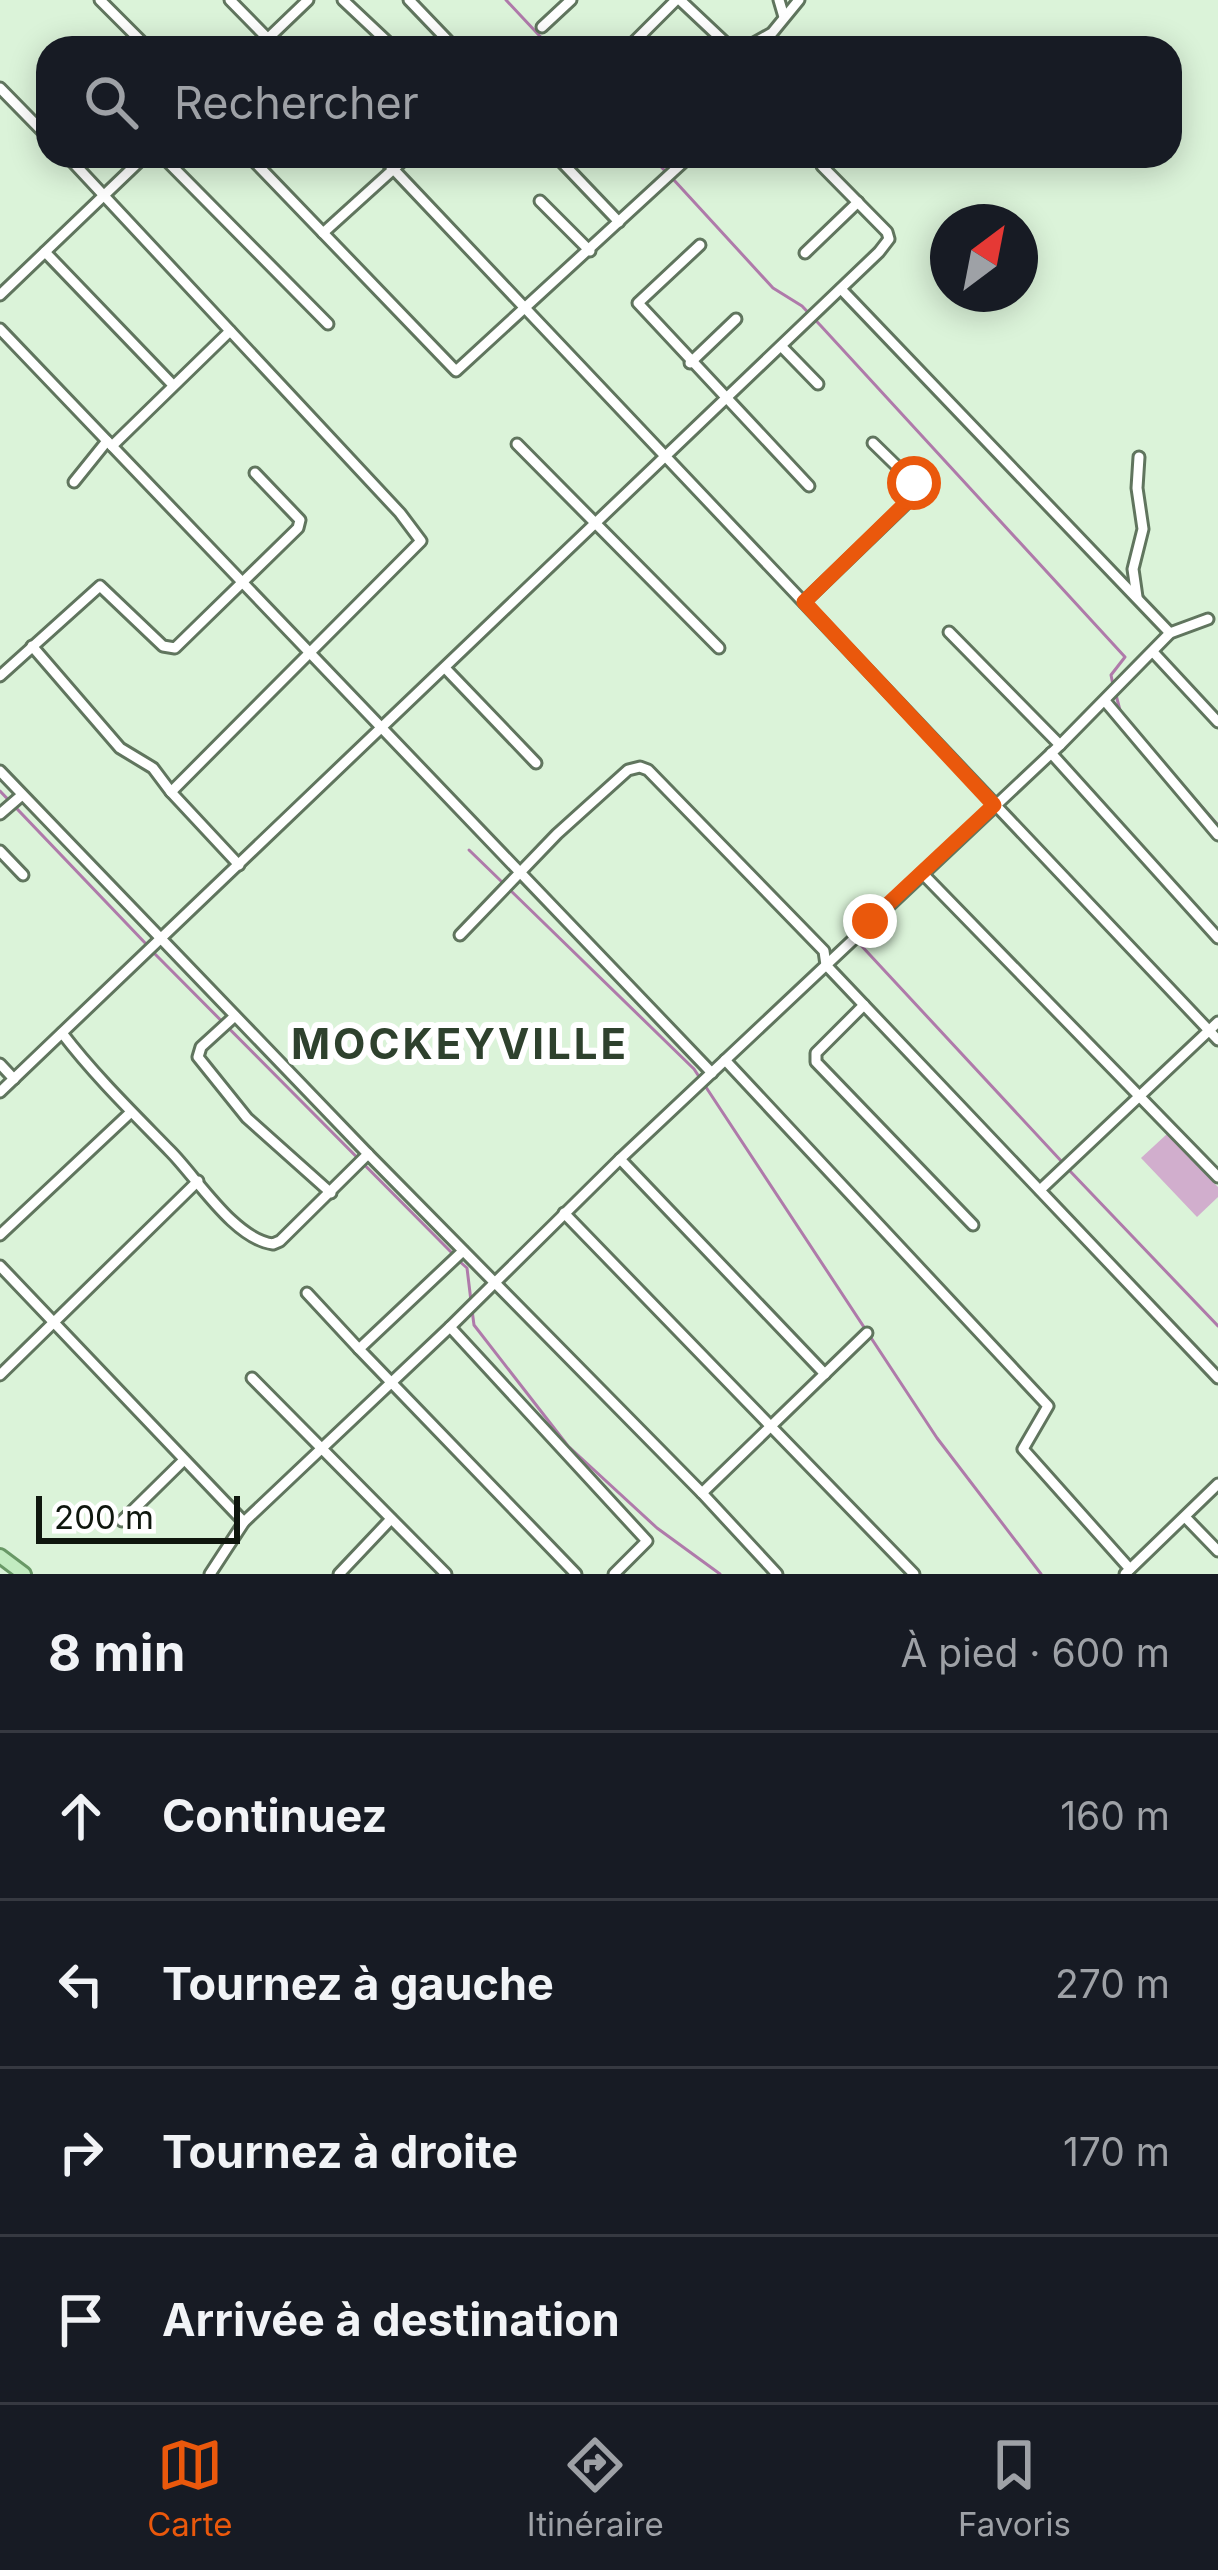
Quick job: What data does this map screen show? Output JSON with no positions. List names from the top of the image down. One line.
{"districts":["MOCKEYVILLE"],"scale_bar":"200 m","north":"top right","page":{"search":"Rechercher","scale":"200 m","heading":["8 min","À pied · 600 m"],"list":[["Continuez","160 m"],["Tournez à gauche","270 m"],["Tournez à droite","170 m"],"Arrivée à destination"],"nav":["Carte","Itinéraire","Favoris"]}}
